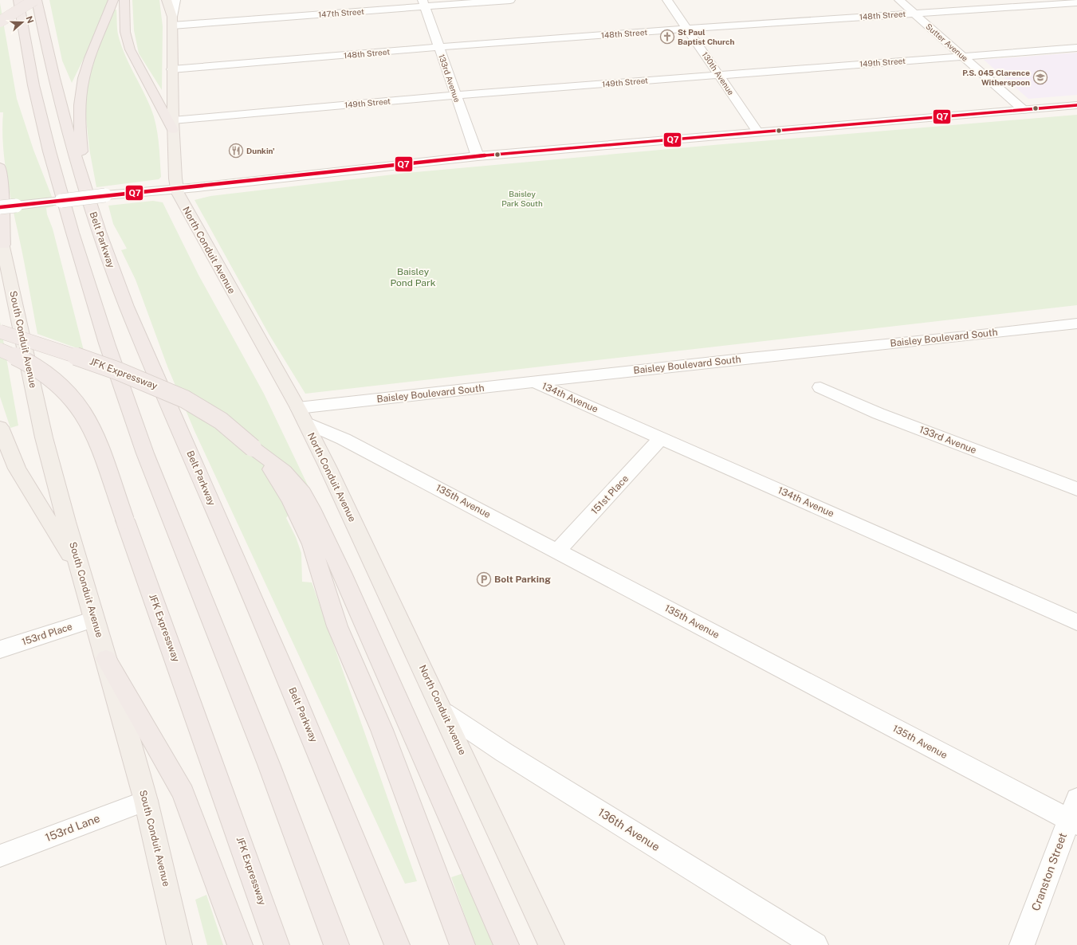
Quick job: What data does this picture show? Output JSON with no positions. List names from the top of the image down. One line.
{"streets":{"highway":["Belt Parkway","JFK Expressway"],"main road":["North Conduit Avenue","South Conduit Avenue"],"street":["147th Street","148th Street","Sutter Avenue","149th Street","130th Avenue","133rd Avenue","Baisley Boulevard South","134th Avenue","151st Place","135th Avenue","153rd Place","153rd Lane","136th Avenue","Cranston Street"]},"crossings":[["147th Street","133rd Avenue"],["147th Street","North Conduit Avenue"],["148th Street","Sutter Avenue"],["148th Street","130th Avenue"],["148th Street","133rd Avenue"],["148th Street","North Conduit Avenue"],["Sutter Avenue","149th Street"],["149th Street","130th Avenue"],["149th Street","133rd Avenue"],["149th Street","North Conduit Avenue"],["North Conduit Avenue","Baisley Boulevard South"],["North Conduit Avenue","135th Avenue"],["North Conduit Avenue","136th Avenue"],["Baisley Boulevard South","134th Avenue"],["Baisley Boulevard South","135th Avenue"],["South Conduit Avenue","153rd Place"],["South Conduit Avenue","153rd Lane"],["134th Avenue","151st Place"],["151st Place","135th Avenue"],["135th Avenue","Cranston Street"]],"parks":["Baisley Park South","Baisley Pond Park"],"places":{"church":["St Paul Baptist Church"],"school or university":["P.S. 045 Clarence Witherspoon"],"restaurant":["Dunkin'"],"parking":["Bolt Parking"]},"lines":["transit line Q7"],"north":"right"}
